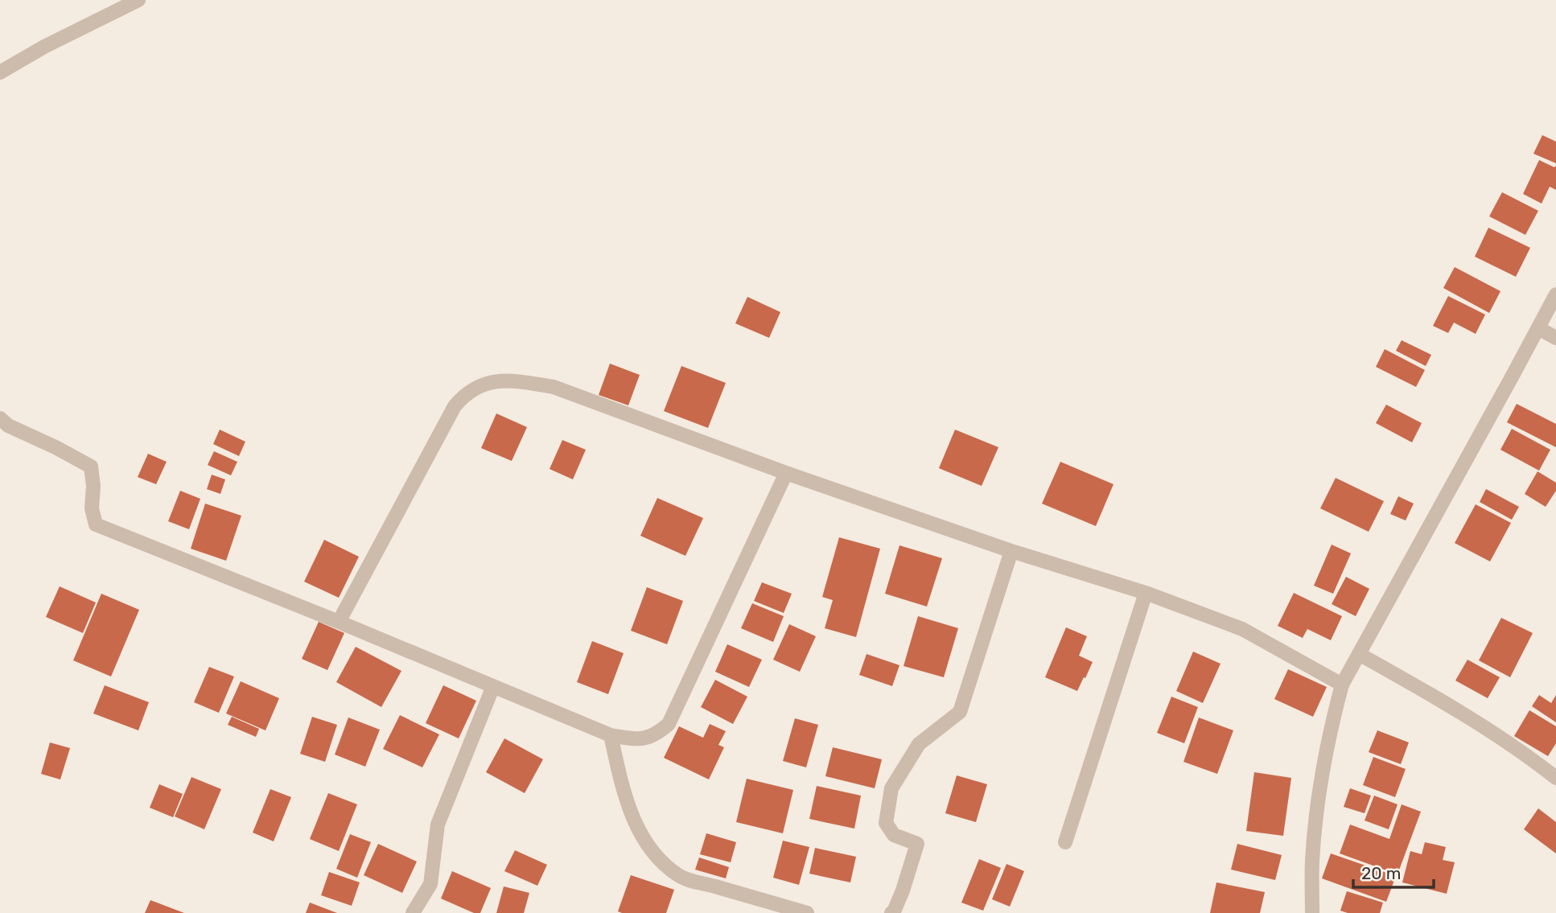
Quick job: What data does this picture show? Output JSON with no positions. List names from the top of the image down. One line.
{"scale_bar":"20 m"}
